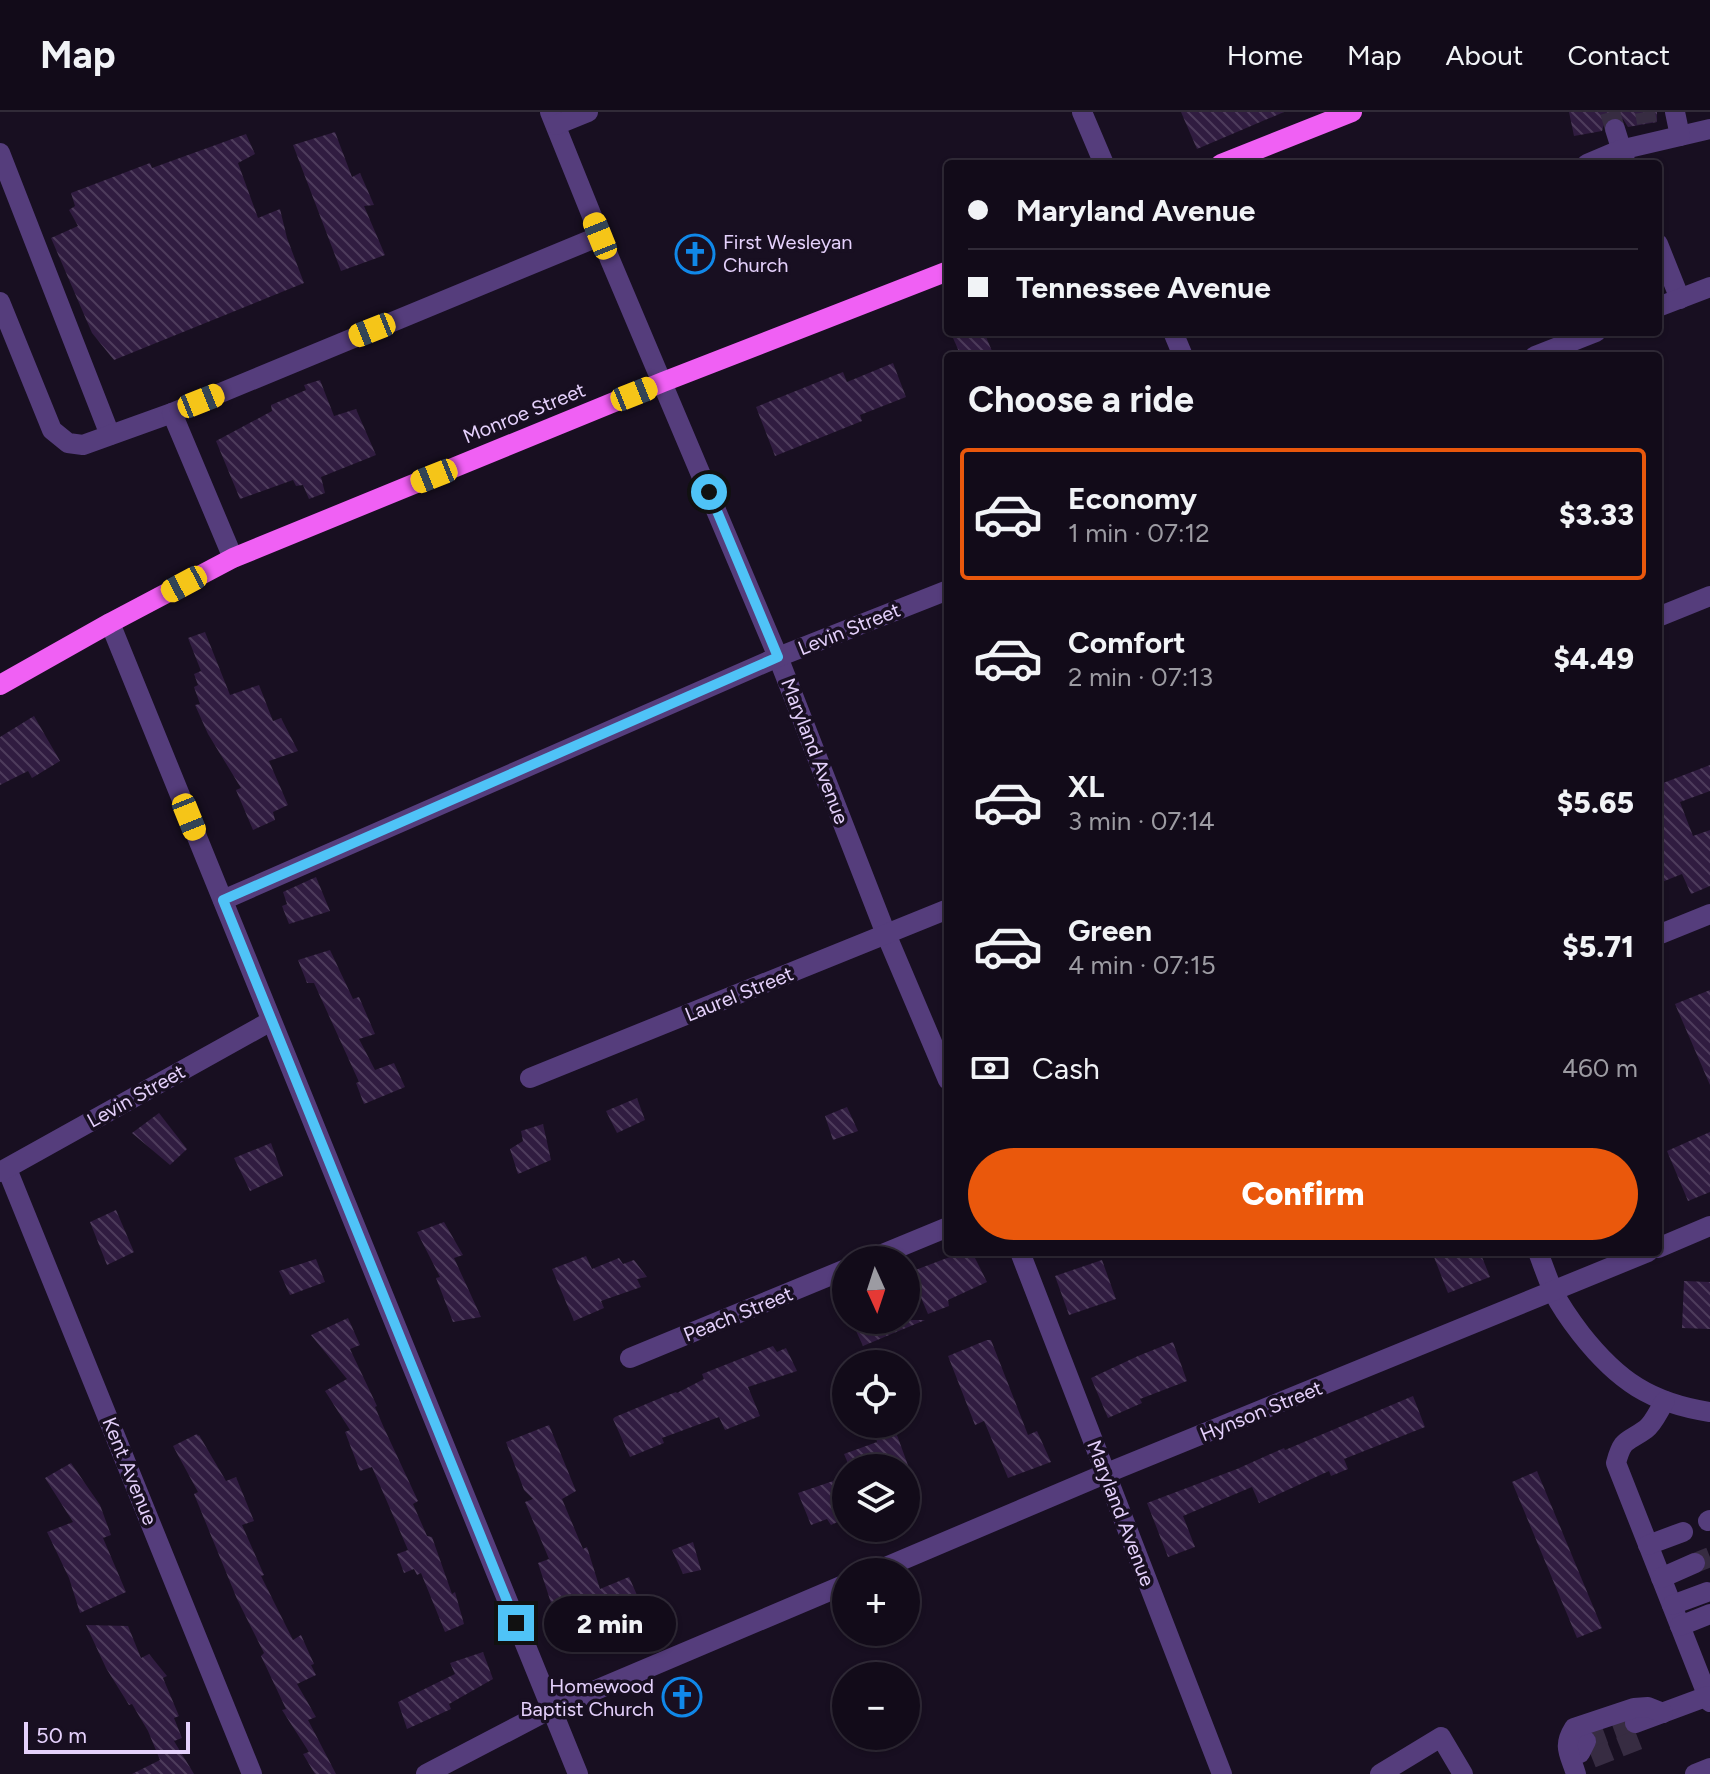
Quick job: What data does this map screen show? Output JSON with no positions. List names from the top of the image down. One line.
{"streets":{"main road":["Monroe Street"],"street":["Levin Street","Maryland Avenue","Laurel Street","Peach Street","Hynson Street","Kent Avenue"]},"crossings":[["Monroe Street","Maryland Avenue"],["Levin Street","Maryland Avenue"],["Levin Street","Kent Avenue"],["Maryland Avenue","Laurel Street"],["Maryland Avenue","Hynson Street"]],"places":{"church":["First Wesleyan Church","Homewood Baptist Church"]},"scale_bar":"50 m","north":"bottom","page":{"header":"Map","nav":["Home","Map","About","Contact"],"banner":["Maryland Avenue","Tennessee Avenue"],"heading":"Choose a ride","list":[{"name":"Economy","note":"1 min · 07:12","value":"$3.33"},{"name":"Comfort","note":"2 min · 07:13","value":"$4.49"},{"name":"XL","note":"3 min · 07:14","value":"$5.65"},{"name":"Green","note":"4 min · 07:15","value":"$5.71"}],"pay":["Cash","460 m"],"buttons":"Confirm","map_buttons":["+","−"],"bubble":"2 min","scale":"50 m"}}
